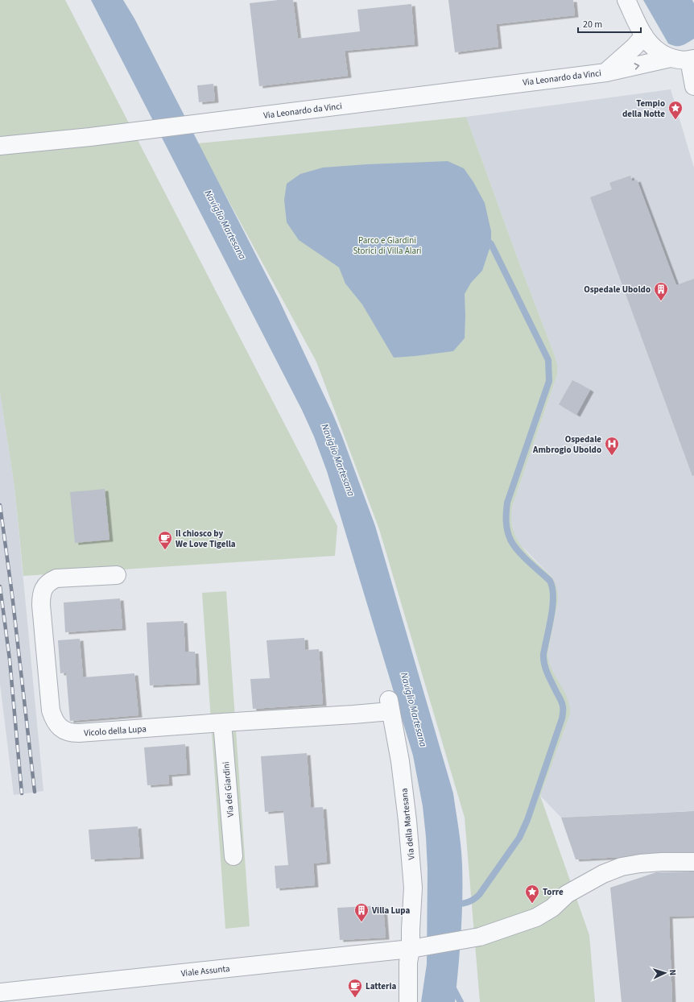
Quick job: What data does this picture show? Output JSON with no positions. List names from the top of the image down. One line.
{"streets":{"street":["Via Leonardo da Vinci","Vicolo della Lupa","Via dei Giardini","Via della Martesana","Viale Assunta"]},"crossings":[["Vicolo della Lupa","Via dei Giardini"],["Vicolo della Lupa","Via della Martesana"],["Via della Martesana","Viale Assunta"]],"water":["Naviglio Martesana"],"parks":["Parco e Giardini Storici di Villa Alari"],"places":{"place":["Tempio della Notte","Torre"],"building":["Ospedale Uboldo","Villa Lupa"],"hospital":["Ospedale Ambrogio Uboldo"],"cafe":["Il chiosco by We Love Tigella","Latteria"]},"scale_bar":"20 m","north":"right"}
